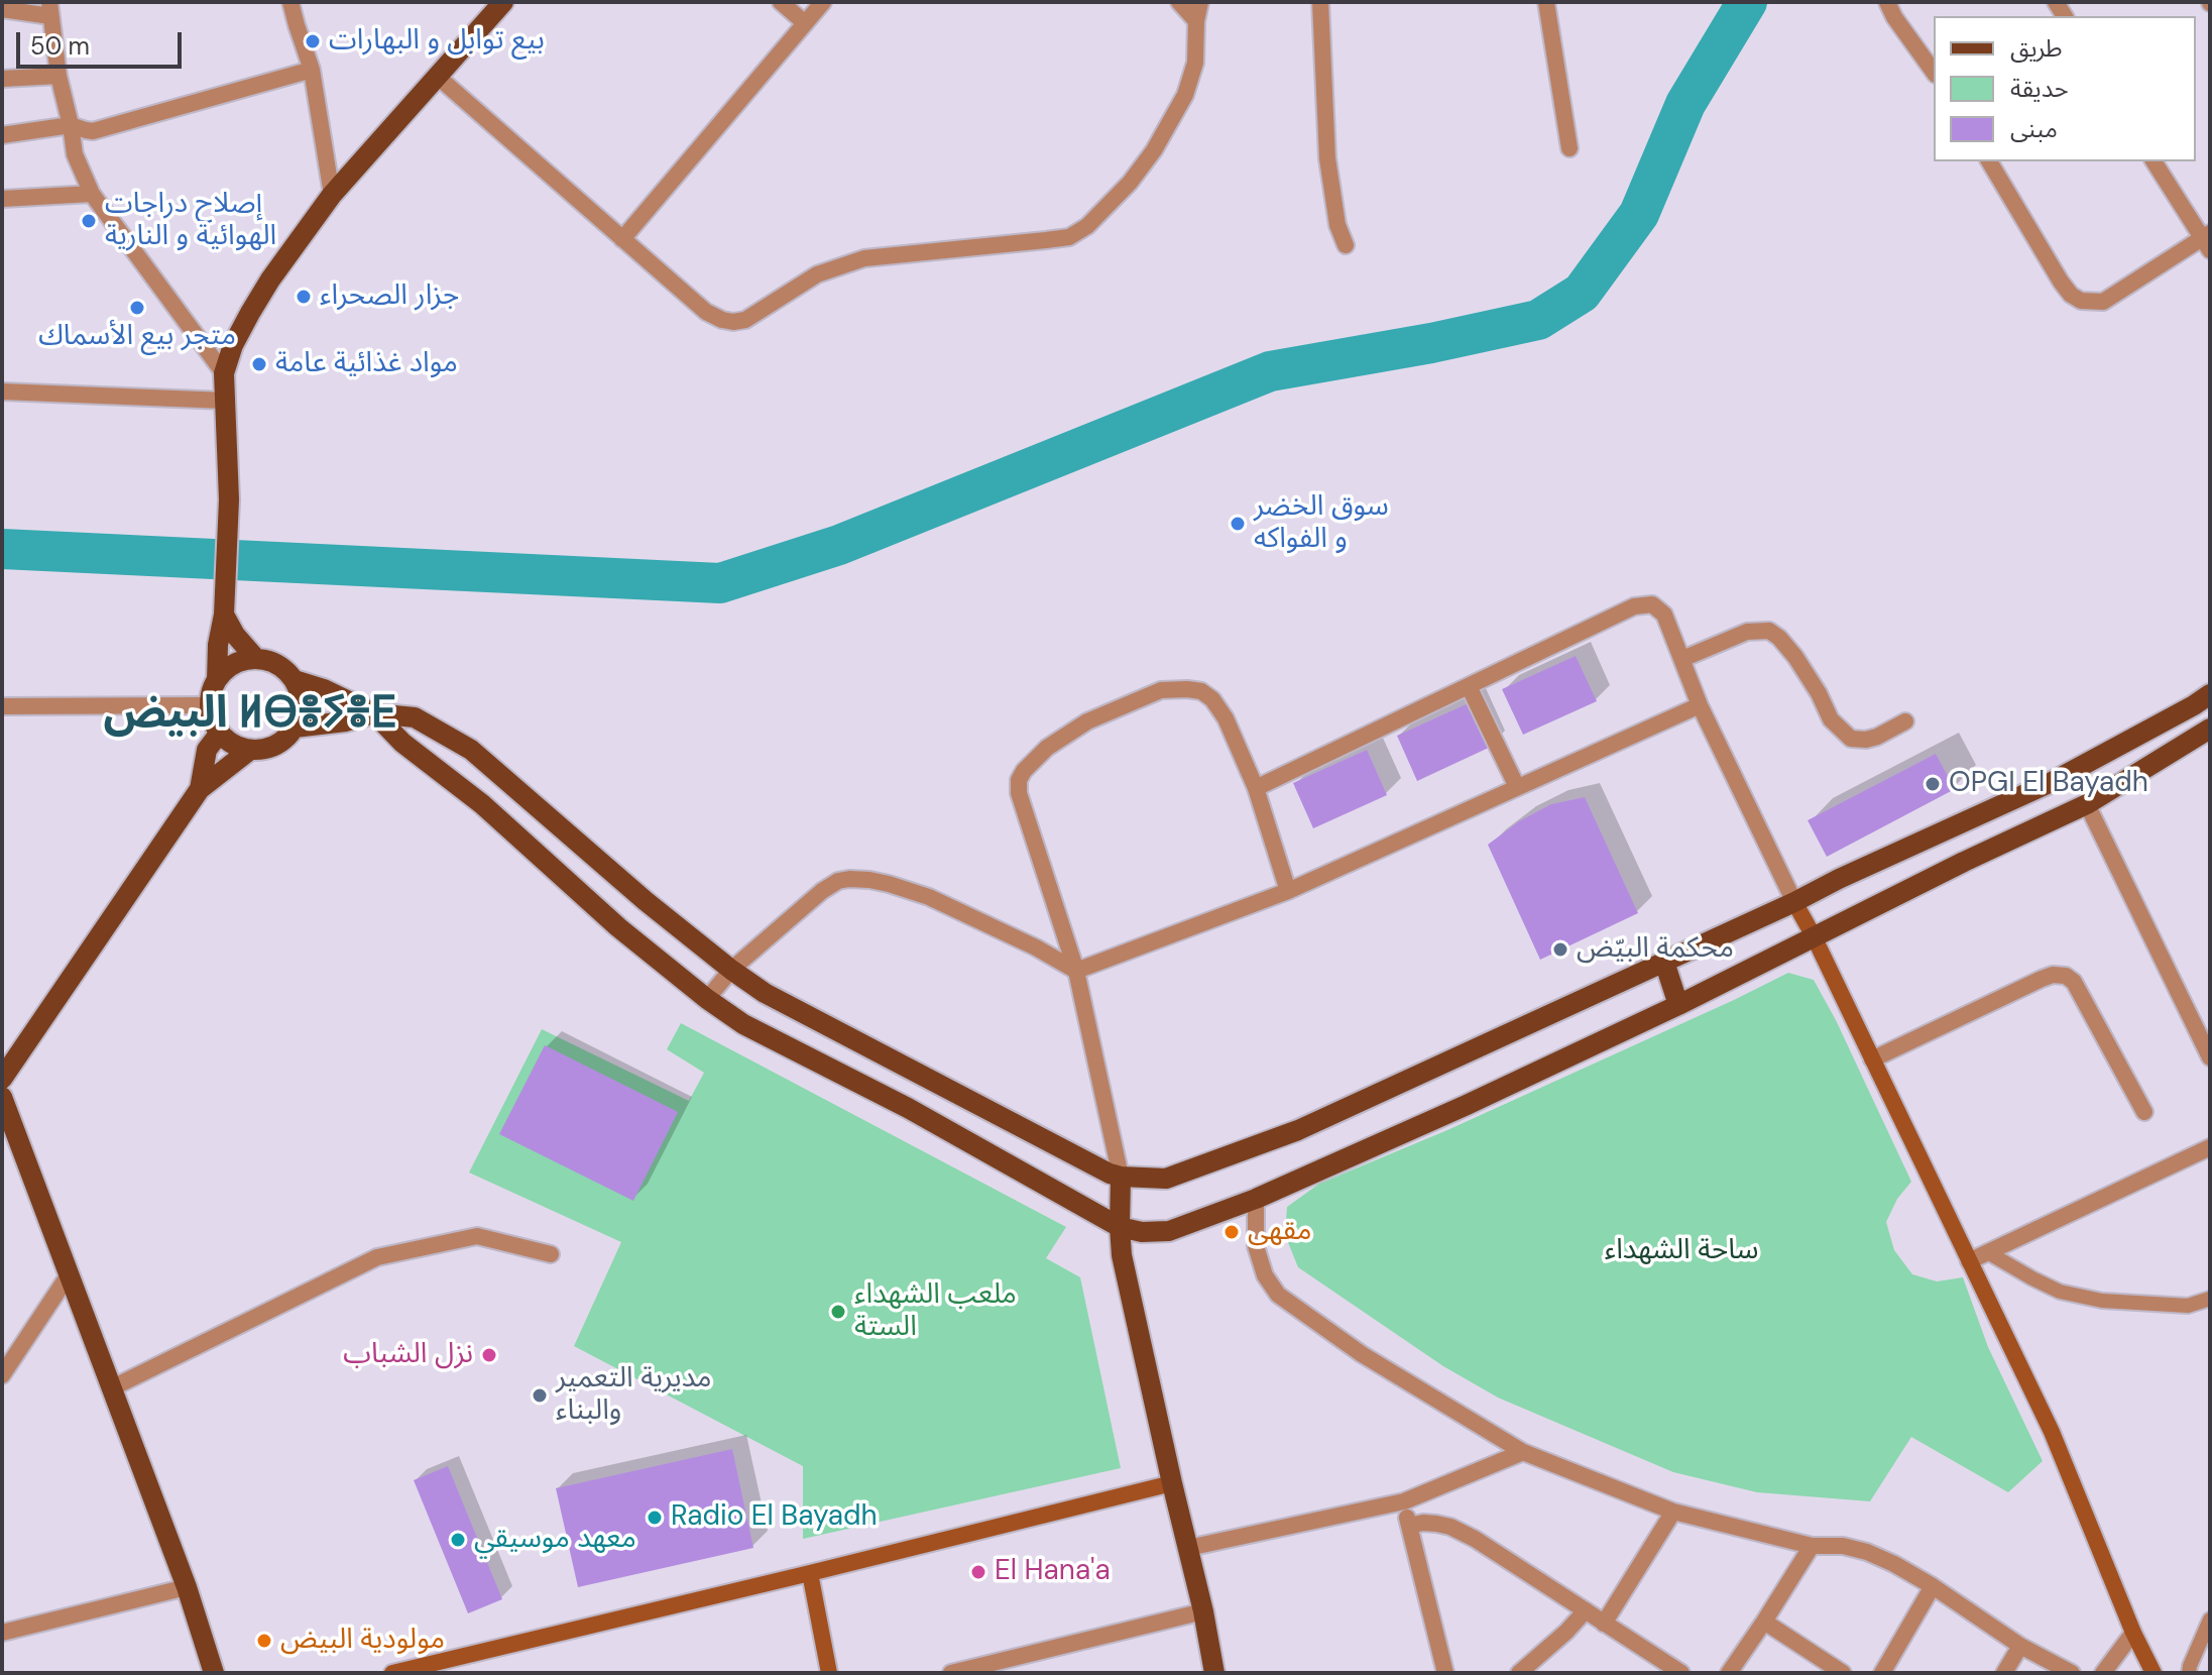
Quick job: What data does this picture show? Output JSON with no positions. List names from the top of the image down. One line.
{"districts":["البيض ⵍⴱⴻⵢⴻⴹ"],"parks":["ساحة الشهداء"],"places":["بيع توابل و البهارات","إصلاح دراجات الهوائية و النارية","جزار الصحراء","متجر بيع الأسماك","مواد غذائية عامة","سوق الخضر و الفواكه","OPGI El Bayadh","محكمة البيّض","مقهى","ملعب الشهداء الستة","نزل الشباب","مديرية التعمير والبناء","Radio El Bayadh","معهد موسيقي","El Hana'a","مولودية البيض"],"legend":["طريق","حديقة","مبنى"],"scale_bar":"50 m"}
